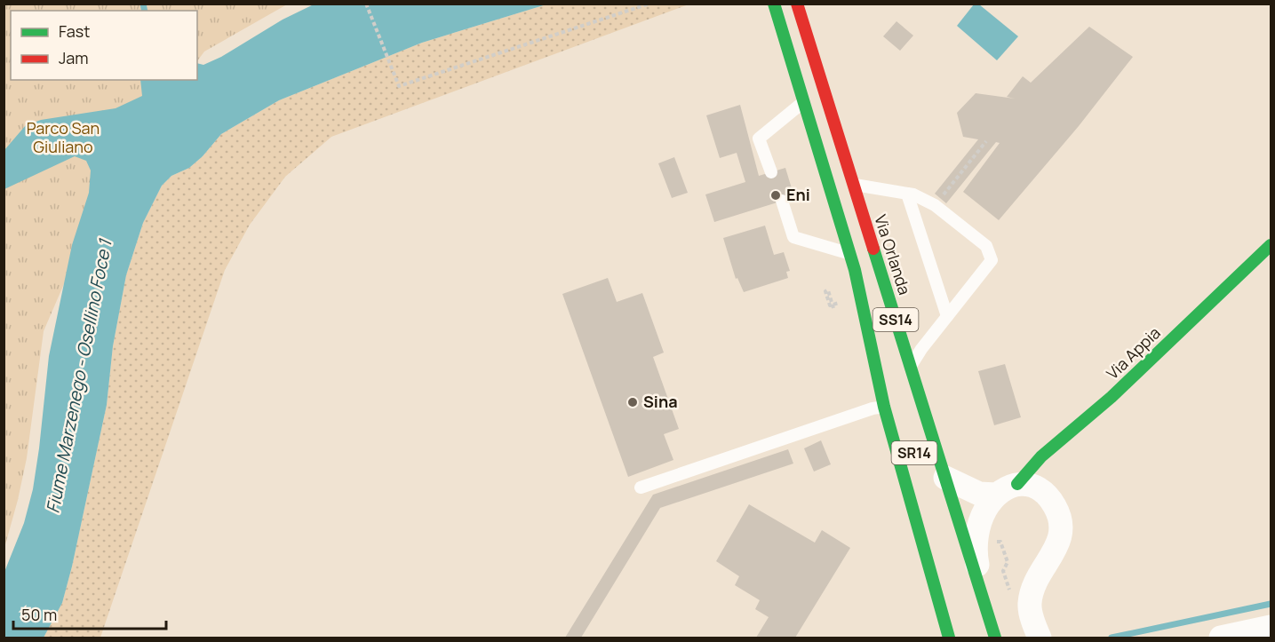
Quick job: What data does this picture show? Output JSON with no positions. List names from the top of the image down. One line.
{"streets":{"main road":["Via Orlanda","SS14","Via Appia"]},"water":["Fiume Marzenego - Osellino Foce 1"],"parks":["Parco San Giuliano"],"places":["Eni","Sina"],"legend":["Fast","Jam"],"scale_bar":"50 m"}
